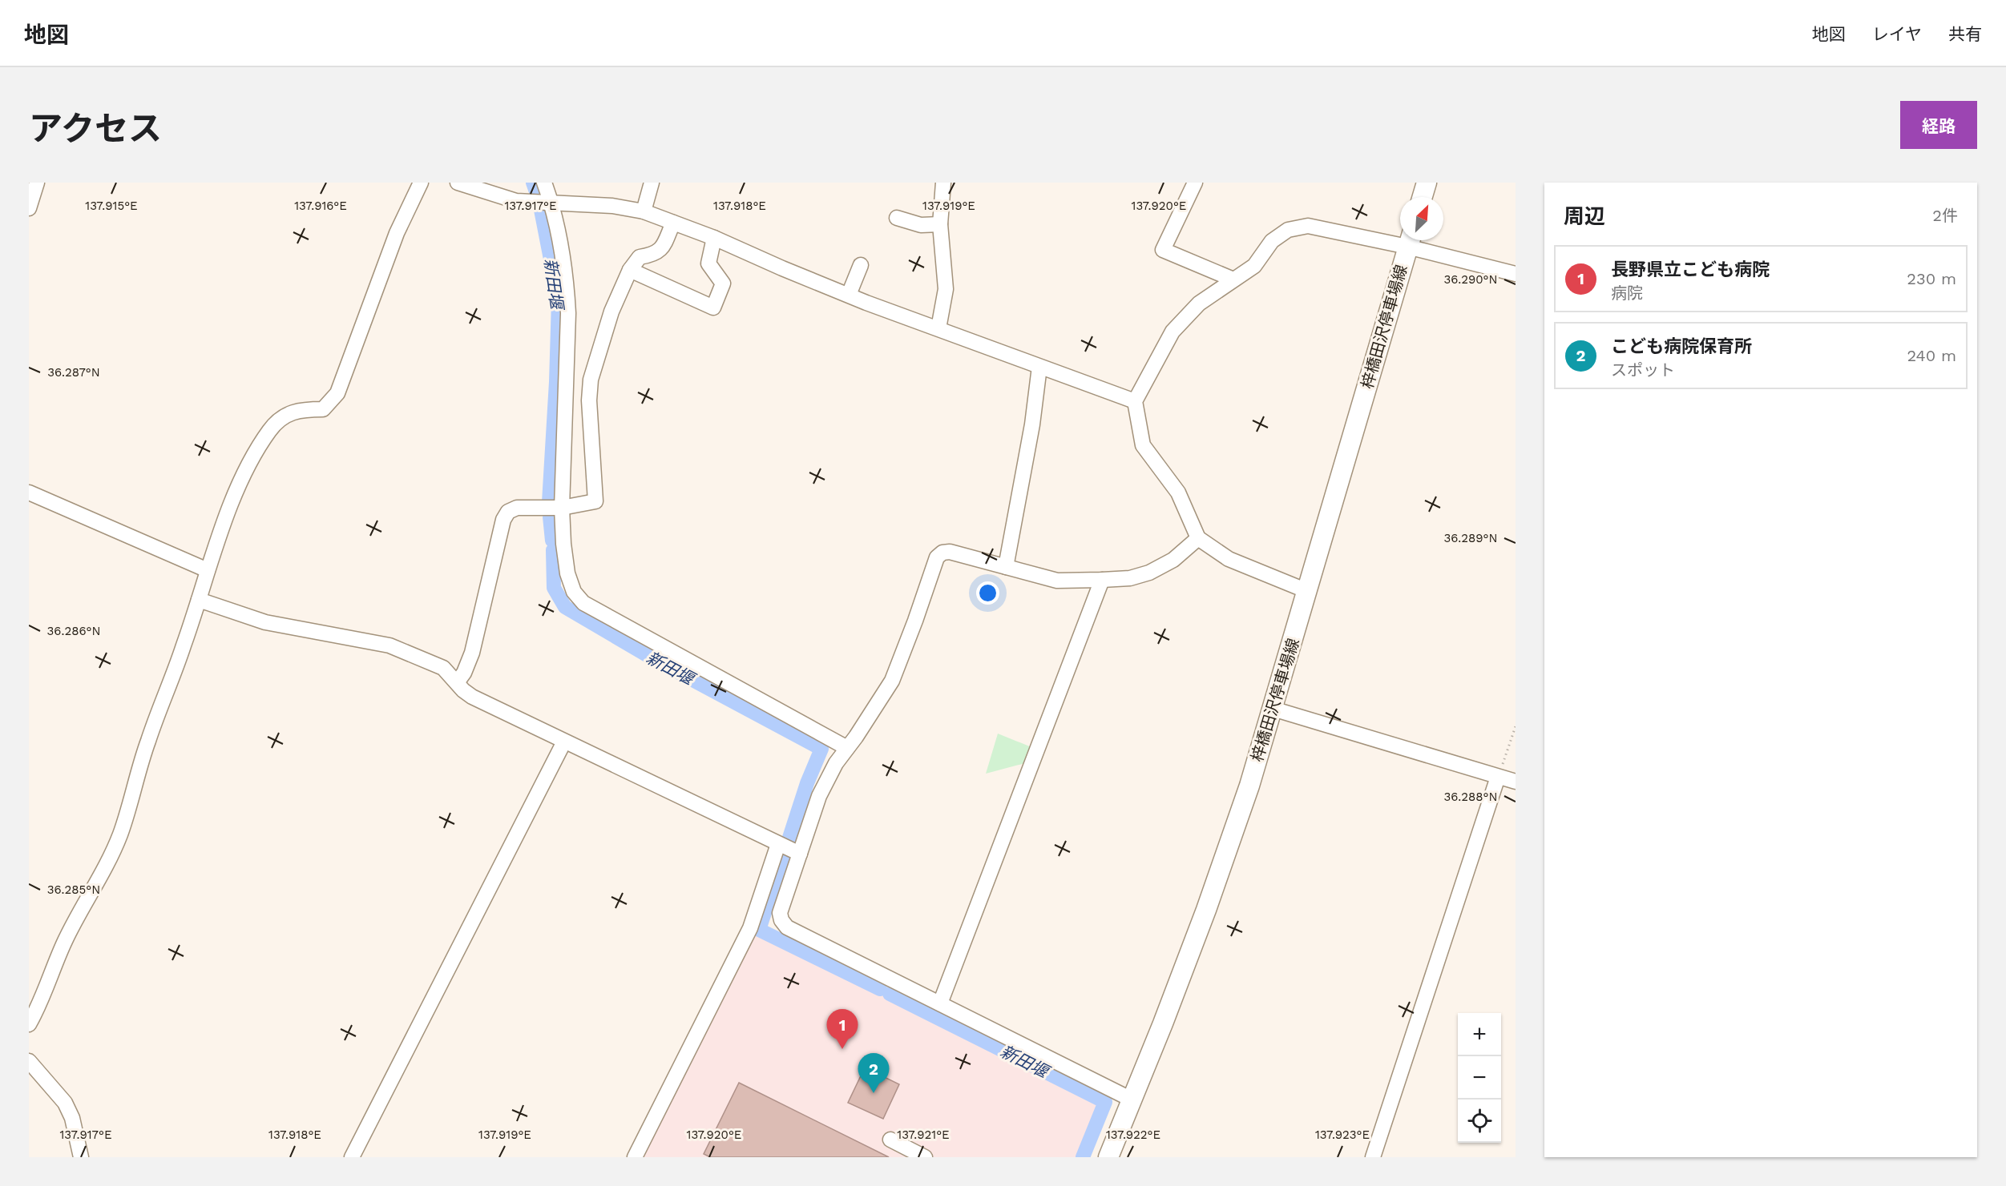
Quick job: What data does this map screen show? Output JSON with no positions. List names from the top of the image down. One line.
{"streets":{"main road":["梓橋田沢停車場線"]},"water":["新田堰"],"north":"top right","page":{"header":"地図","nav":["地図","レイヤ","共有"],"title":"アクセス","buttons":"経路","heading":["周辺","2件"],"list":[{"mark":"1","name":"長野県立こども病院","note":"病院","value":"230 m"},{"mark":"2","name":"こども病院保育所","note":"スポット","value":"240 m"}],"pins":["1","2"],"map_buttons":["+","−"]},"coordinates":["137.915°E","137.916°E","137.917°E","137.918°E","137.919°E","137.920°E","36.290°N","36.287°N","36.289°N","36.286°N","36.288°N","36.285°N","137.921°E","137.922°E","137.923°E"]}
